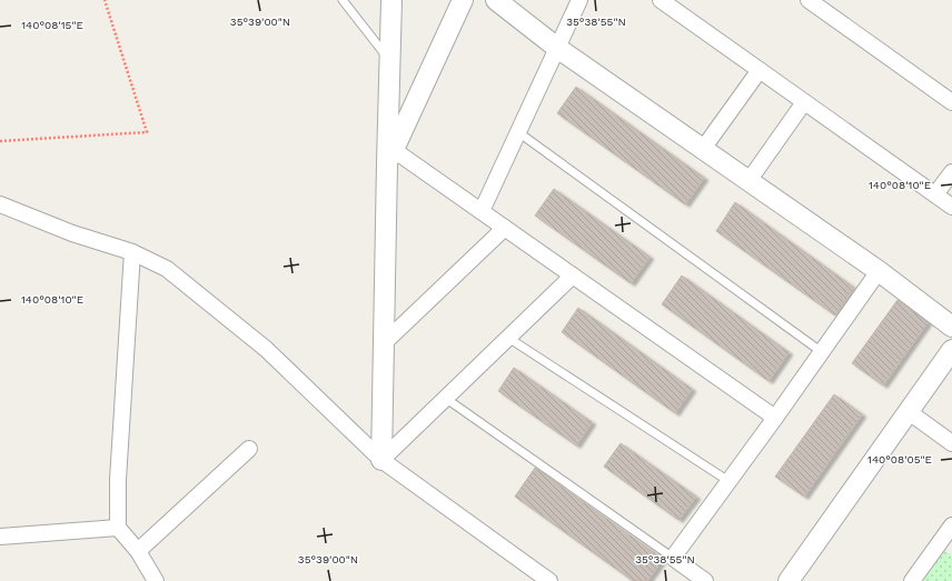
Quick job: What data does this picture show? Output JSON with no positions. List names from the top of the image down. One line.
{"coordinates":["35°39'00\"N","35°38'55\"N","140°08'15\"E","140°08'10\"E","140°08'05\"E"]}
